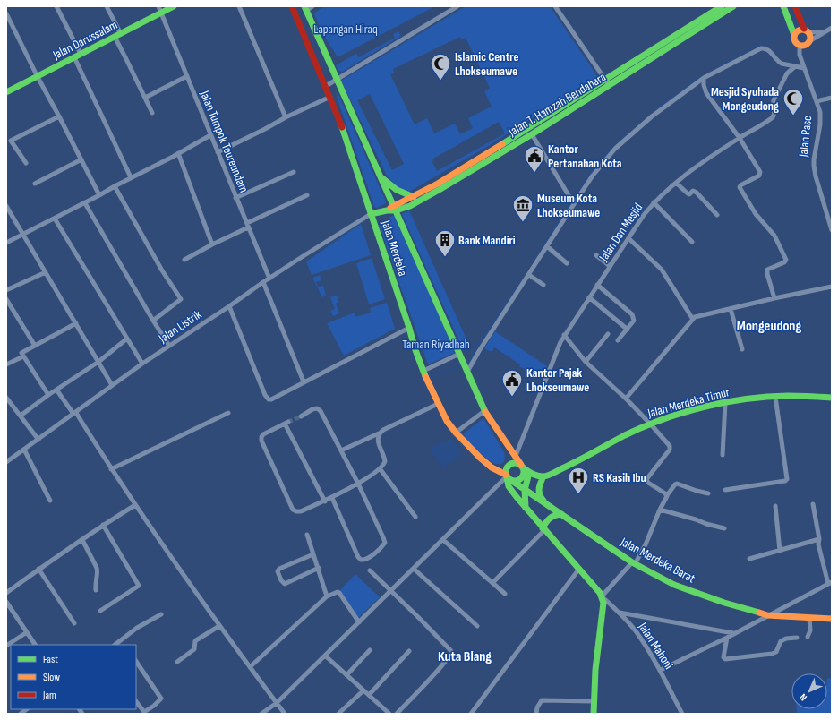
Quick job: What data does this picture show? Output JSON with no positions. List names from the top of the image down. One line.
{"streets":{"main road":["Jalan Darussalam","Jalan T. Hamzah Bendahara","Jalan Merdeka","Jalan Merdeka Timur","Jalan Merdeka Barat"],"street":["Jalan Pase","Jalan Tumpok Teureundam","Jalan Dsn Mesjid","Jalan Listrik","Jalan Mahoni"]},"crossings":[["Jalan Darussalam","Jalan Tumpok Teureundam"],["Jalan T. Hamzah Bendahara","Jalan Merdeka"],["Jalan T. Hamzah Bendahara","Jalan Listrik"],["Jalan Tumpok Teureundam","Jalan Listrik"],["Jalan Dsn Mesjid","Jalan Merdeka"],["Jalan Merdeka","Jalan Listrik"],["Jalan Merdeka","Jalan Merdeka Barat"]],"districts":["Mongeudong","Kuta Blang"],"parks":["Lapangan Hiraq","Taman Riyadhah"],"places":{"mosque":["Islamic Centre Lhokseumawe","Mesjid Syuhada Mongeudong"],"public building":["Kantor Pertanahan Kota","Kantor Pajak Lhokseumawe"],"museum":["Museum Kota Lhokseumawe"],"building":["Bank Mandiri"],"hospital":["RS Kasih Ibu"]},"legend":["Fast","Slow","Jam"],"north":"bottom left"}
